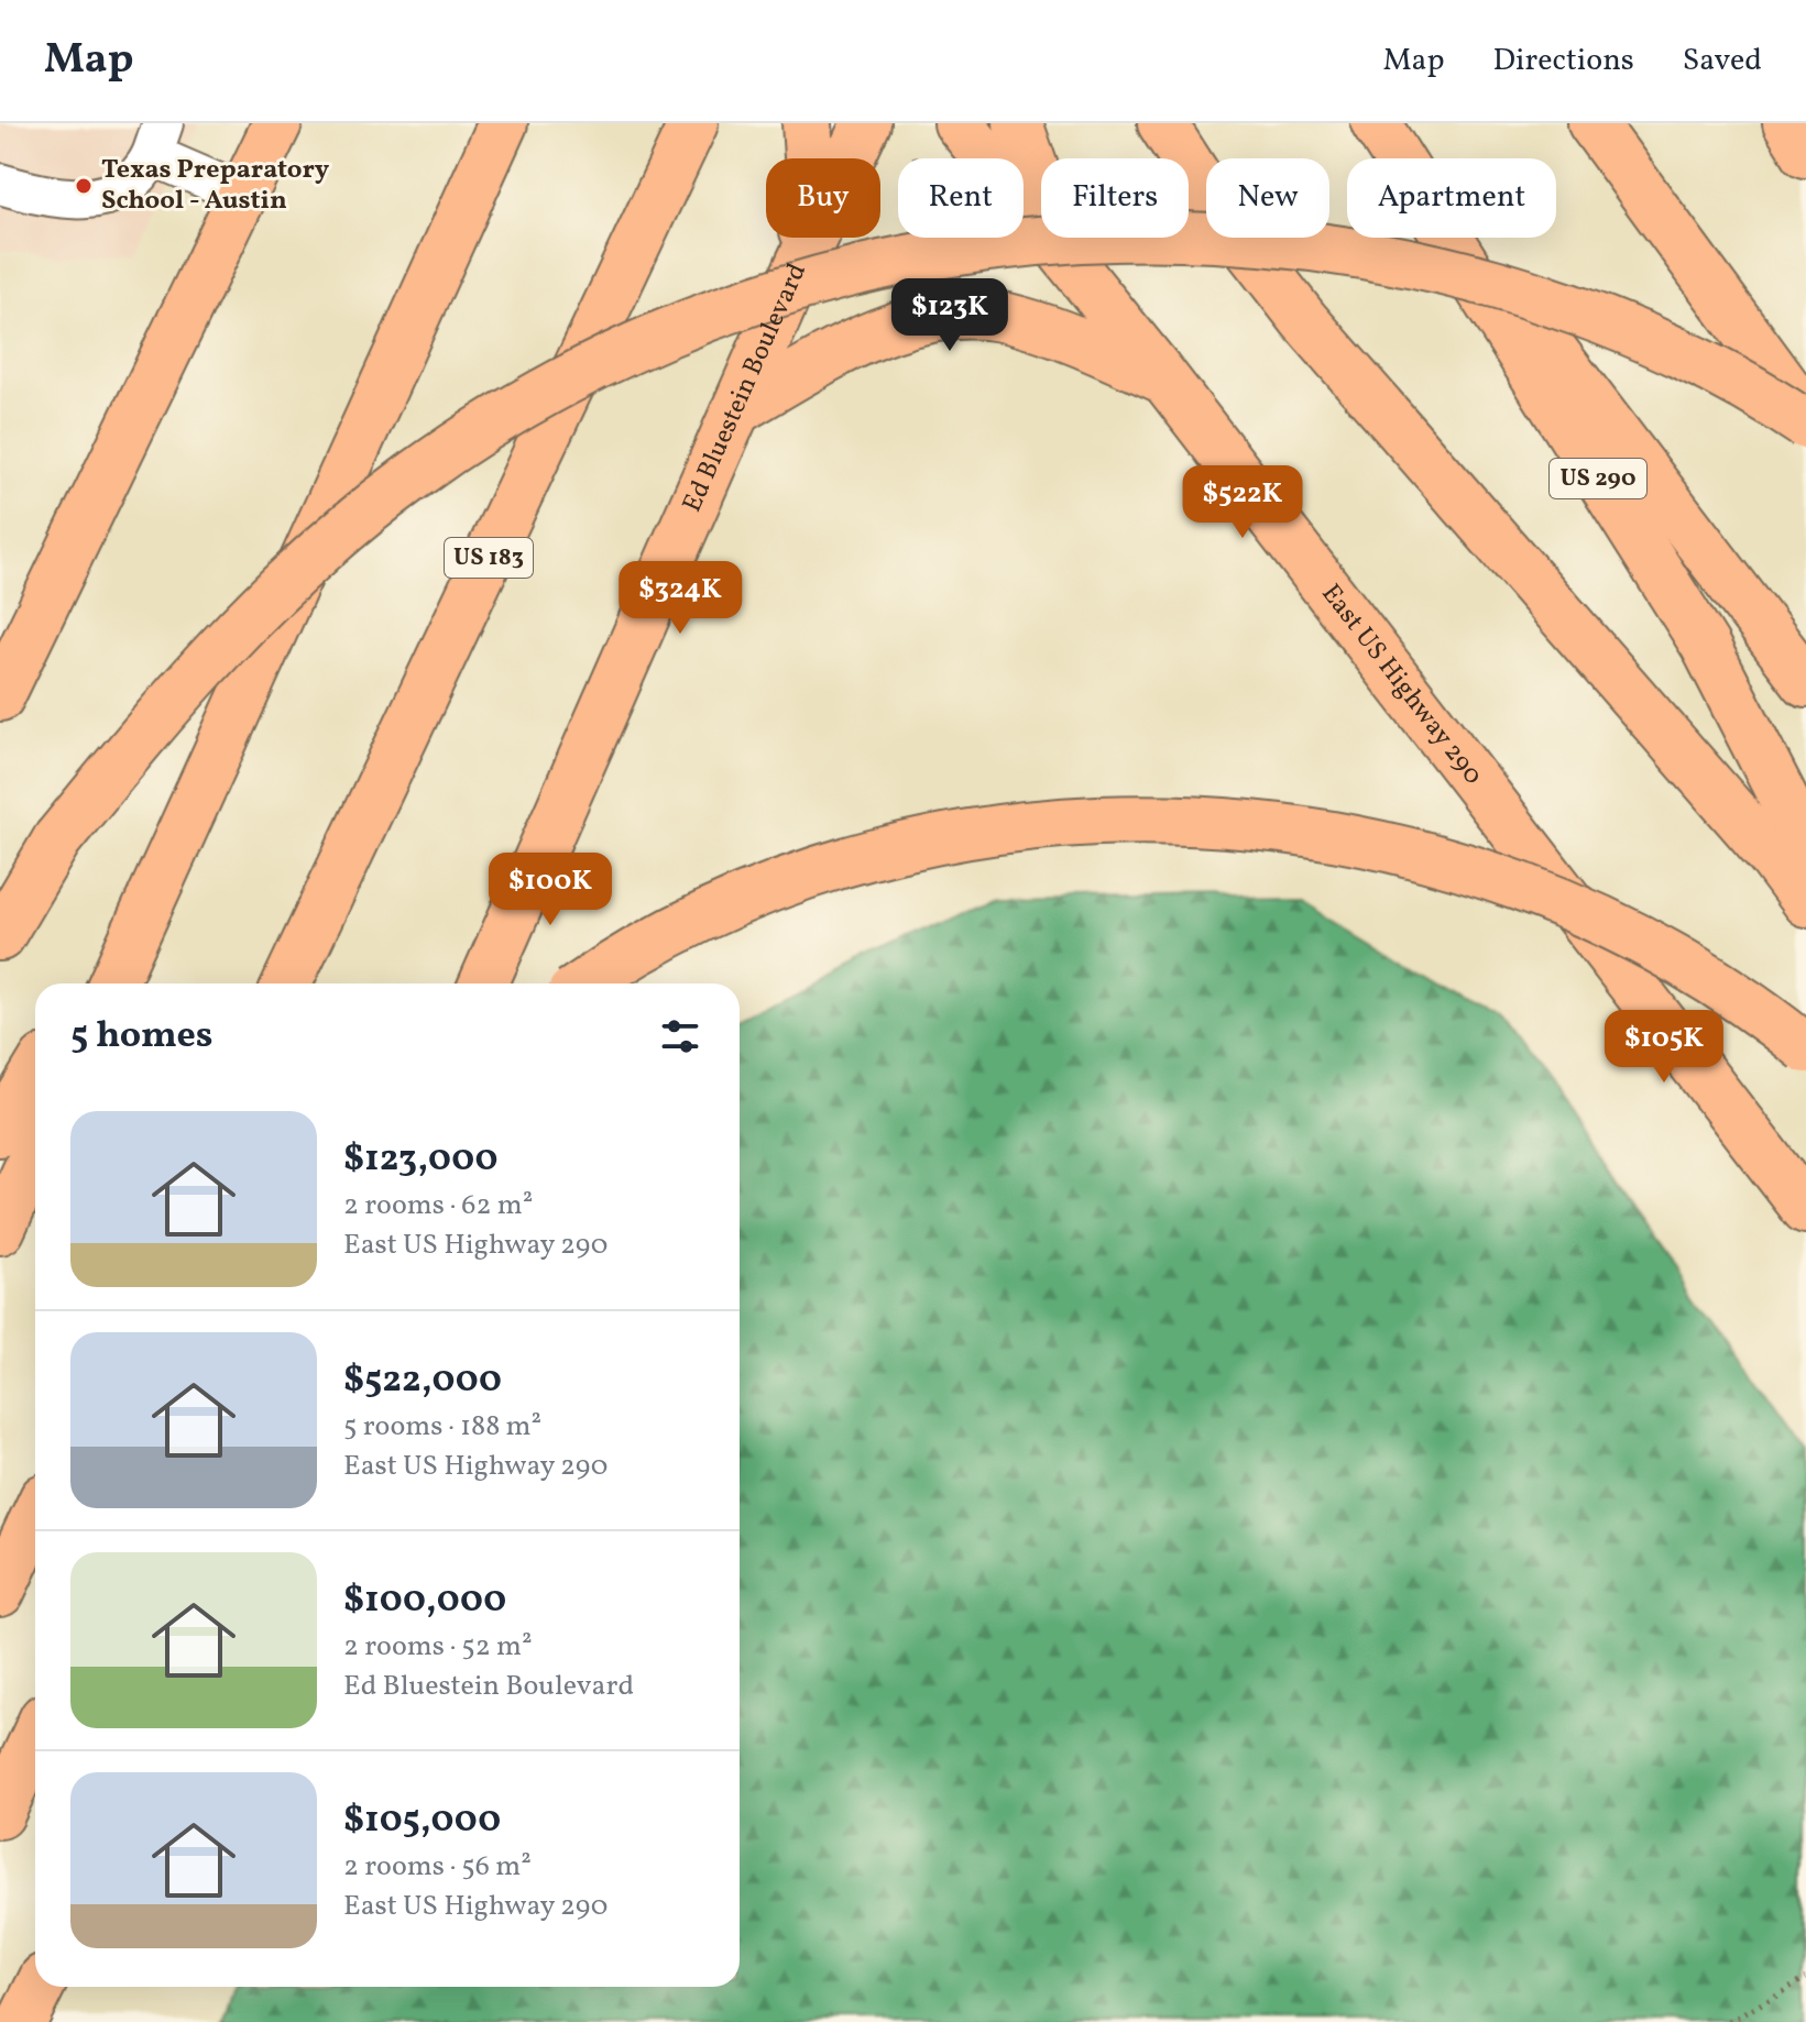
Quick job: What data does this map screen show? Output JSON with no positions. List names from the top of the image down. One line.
{"streets":{"main road":["Ed Bluestein Boulevard","US 290","US 183","East US Highway 290"]},"places":["Texas Preparatory School - Austin"],"page":{"header":"Map","nav":["Map","Directions","Saved"],"chip":["Buy","Rent","Filters","New","Apartment"],"price":["$123K","$522K","$324K","$100K","$105K"],"heading":"5 homes","list":[{"name":"$123,000","note":"2 rooms · 62 m² · East US Highway 290"},{"name":"$522,000","note":"5 rooms · 188 m² · East US Highway 290"},{"name":"$100,000","note":"2 rooms · 52 m² · Ed Bluestein Boulevard"},{"name":"$105,000","note":"2 rooms · 56 m² · East US Highway 290"}]}}
